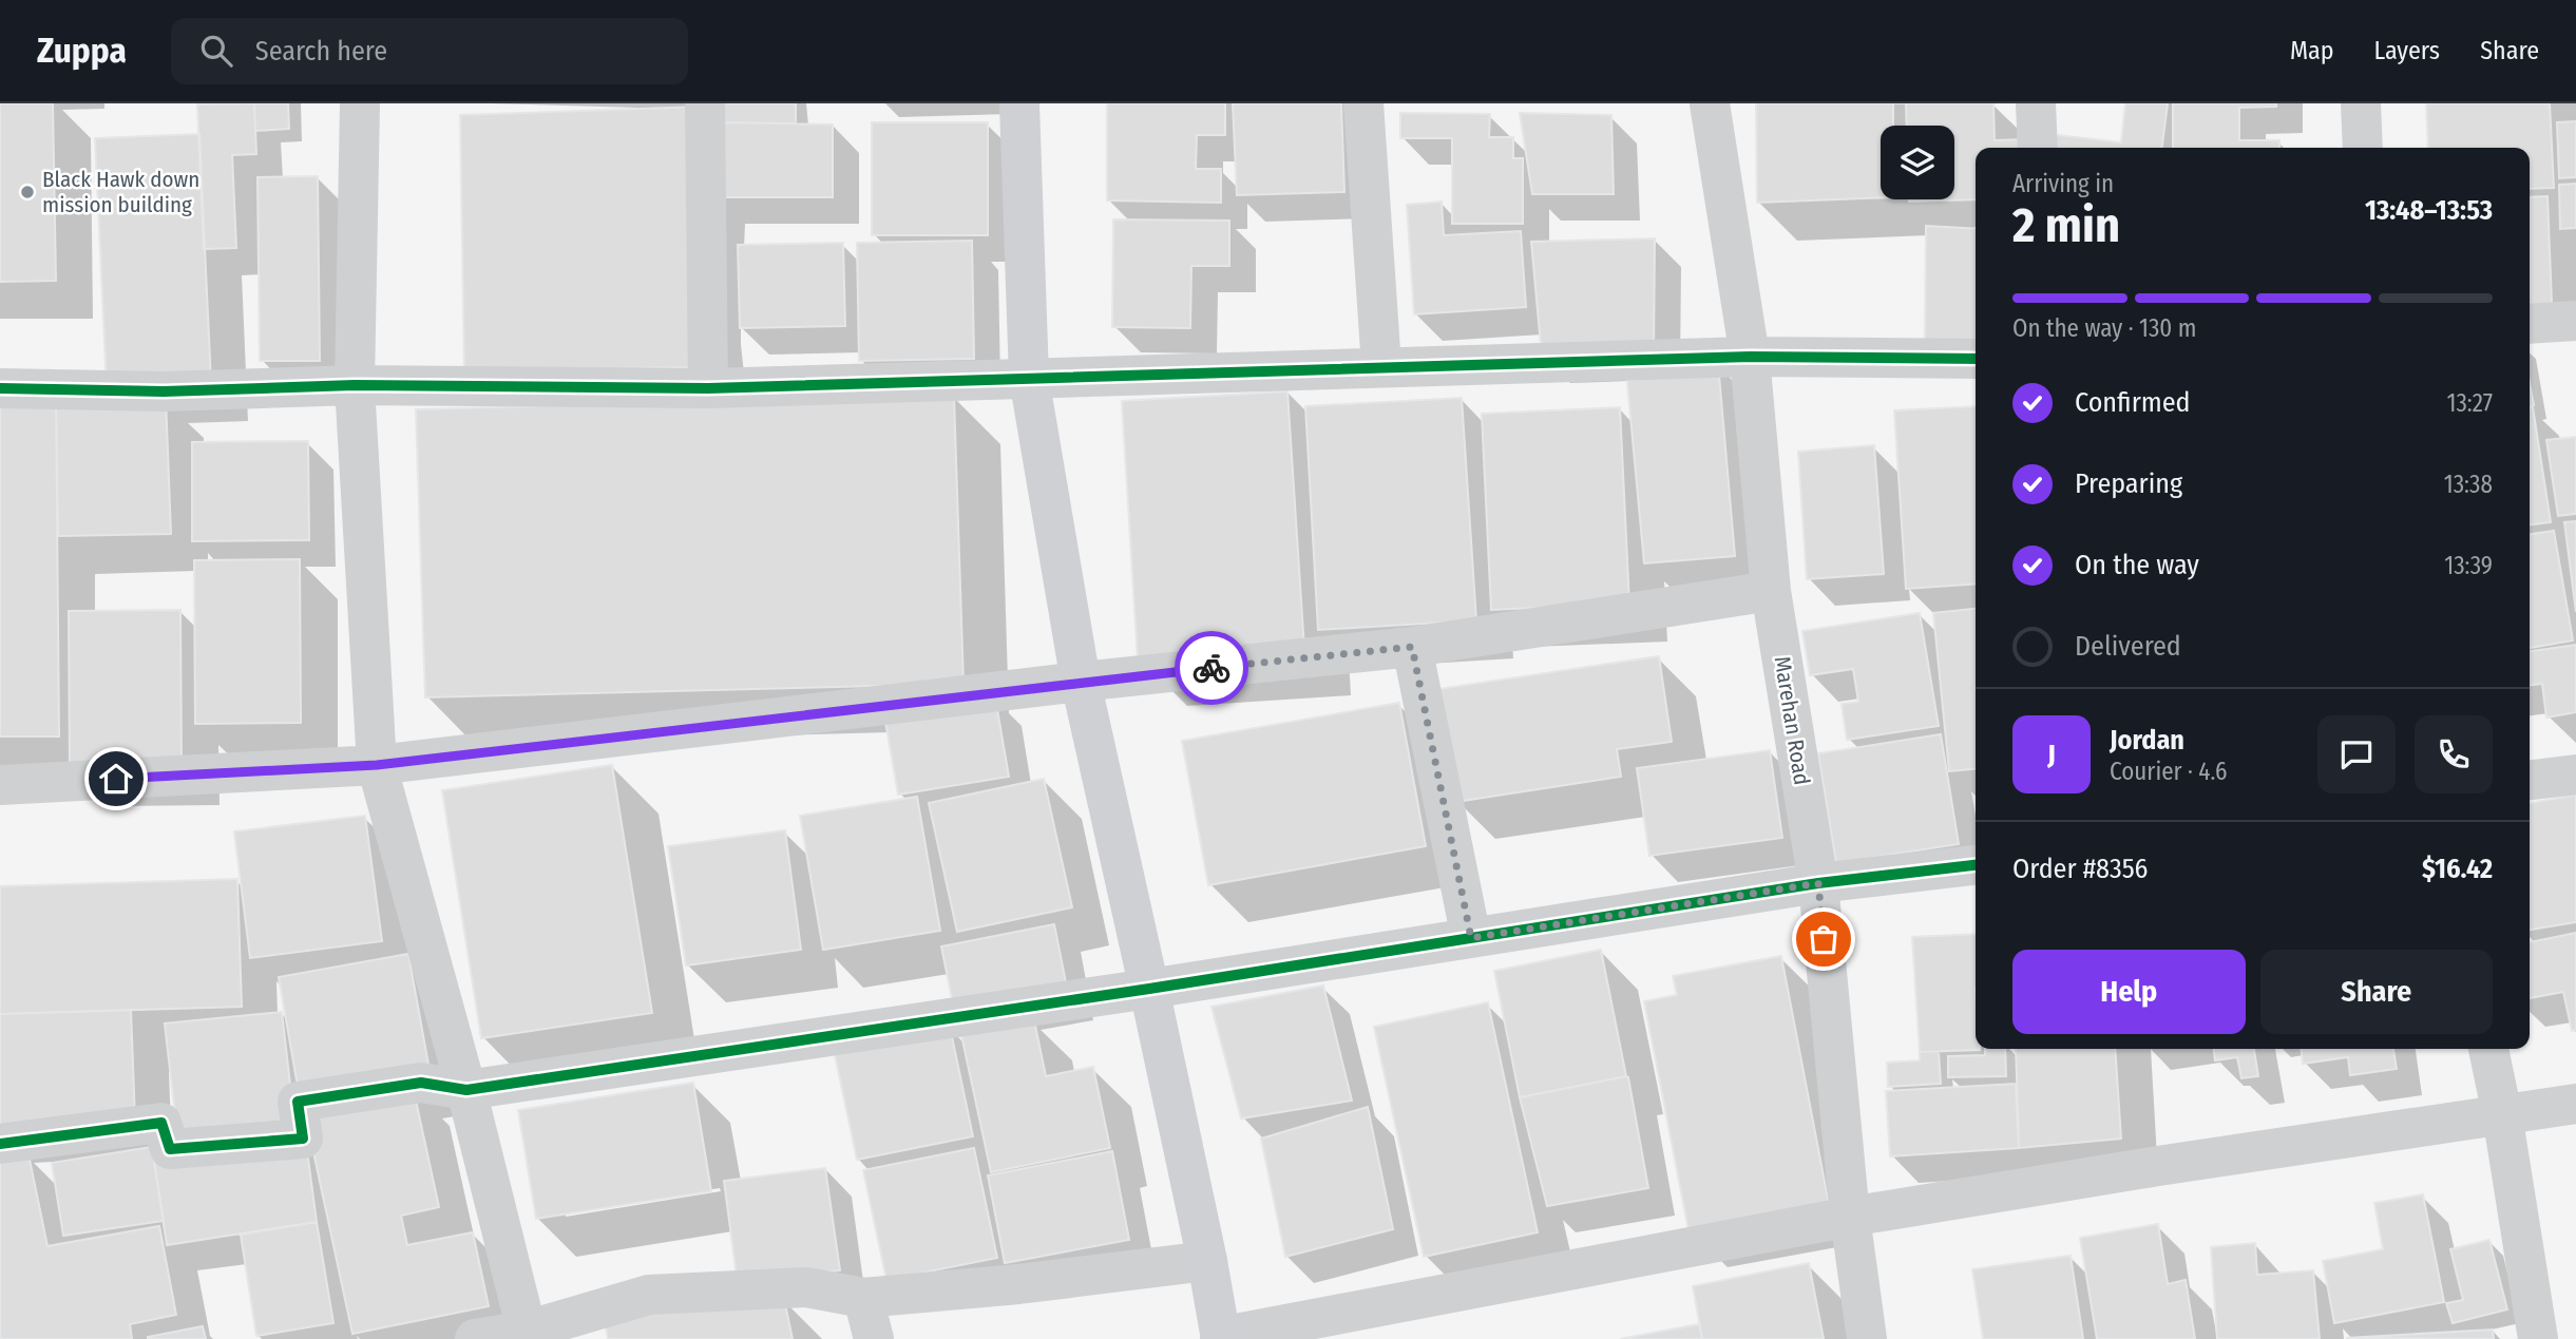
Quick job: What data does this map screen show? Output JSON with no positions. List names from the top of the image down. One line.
{"streets":{"street":["Marehan Road"]},"places":["Black Hawk down mission building"],"page":{"header":"Zuppa","search":"Search here","nav":["Map","Layers","Share"],"heading":["2 min","Arriving in","13:48–13:53"],"panel":["Jordan","Courier · 4.6","Order #8356","$16.42"],"bar":"On the way · 130 m","list":[["Confirmed","13:27"],["Preparing","13:38"],["On the way","13:39"],"Delivered"],"round":"J","buttons":["Help","Share"]}}
